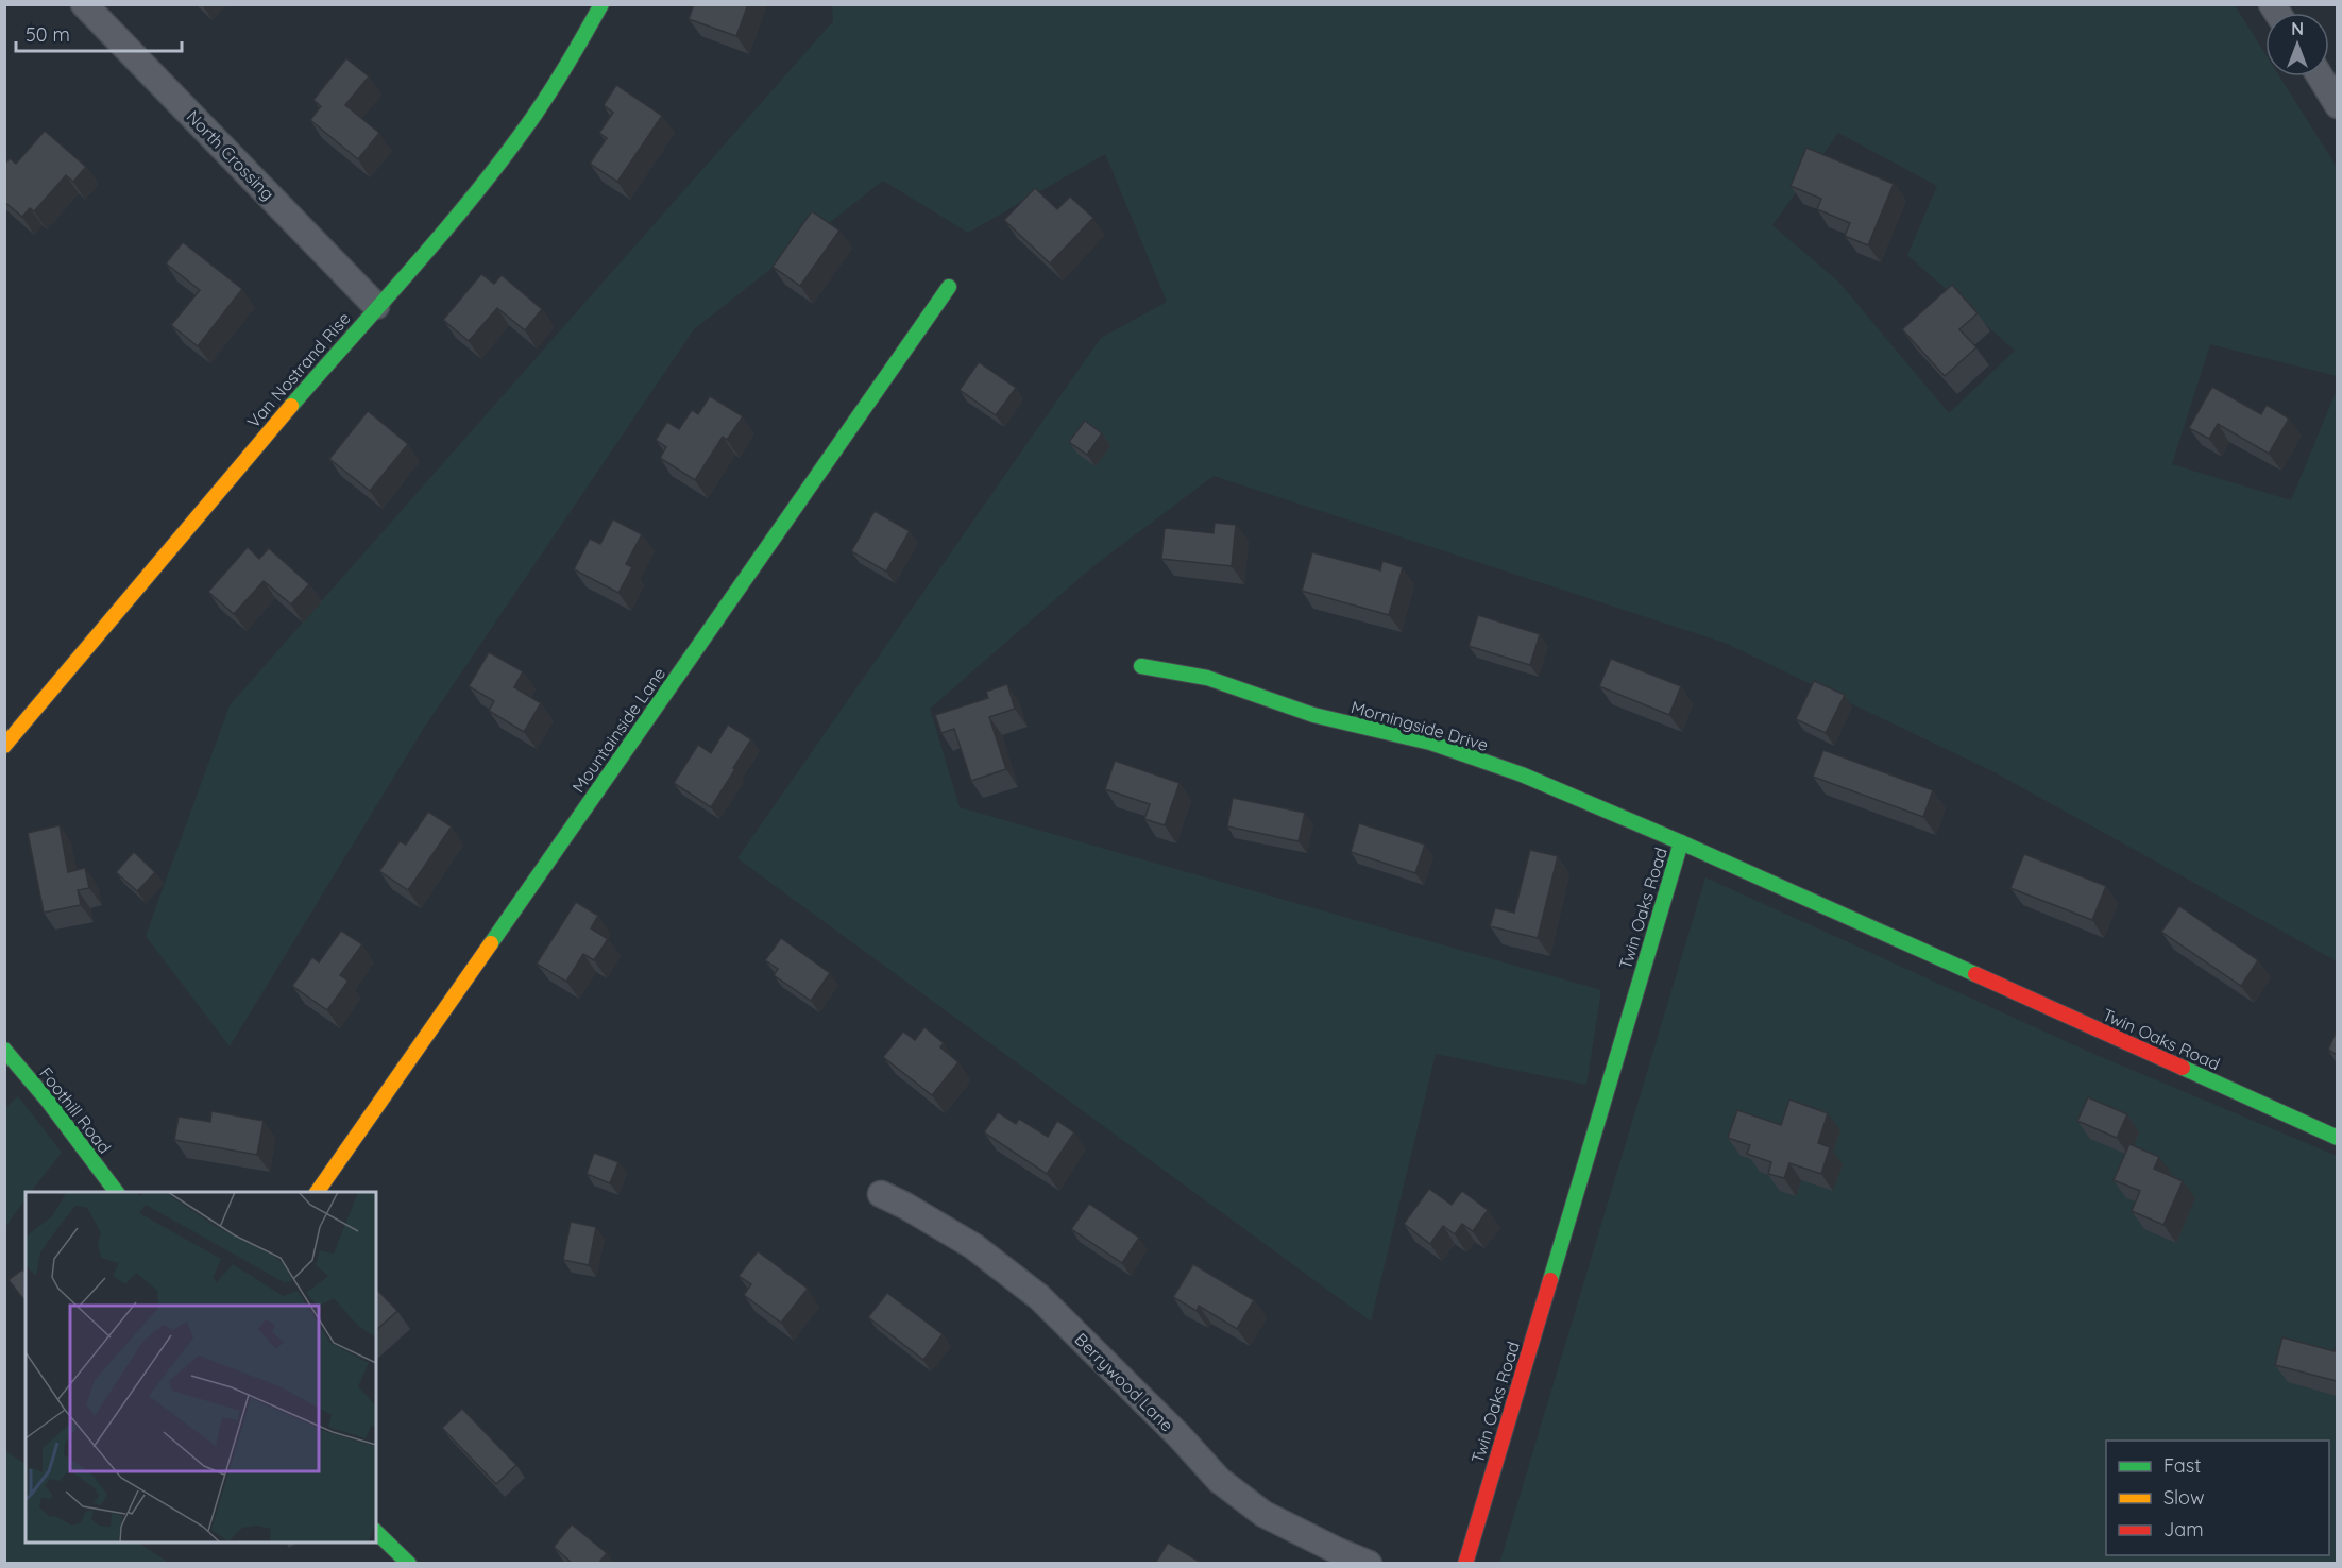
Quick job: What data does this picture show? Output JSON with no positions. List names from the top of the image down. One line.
{"streets":{"street":["North Crossing","Van Nostrand Rise","Morningside Drive","Mountainside Lane","Twin Oaks Road","Foothill Road","Berrywood Lane"]},"crossings":[["North Crossing","Van Nostrand Rise"],["Morningside Drive","Twin Oaks Road"]],"legend":["Fast","Slow","Jam"],"scale_bar":"50 m","north":"top"}
